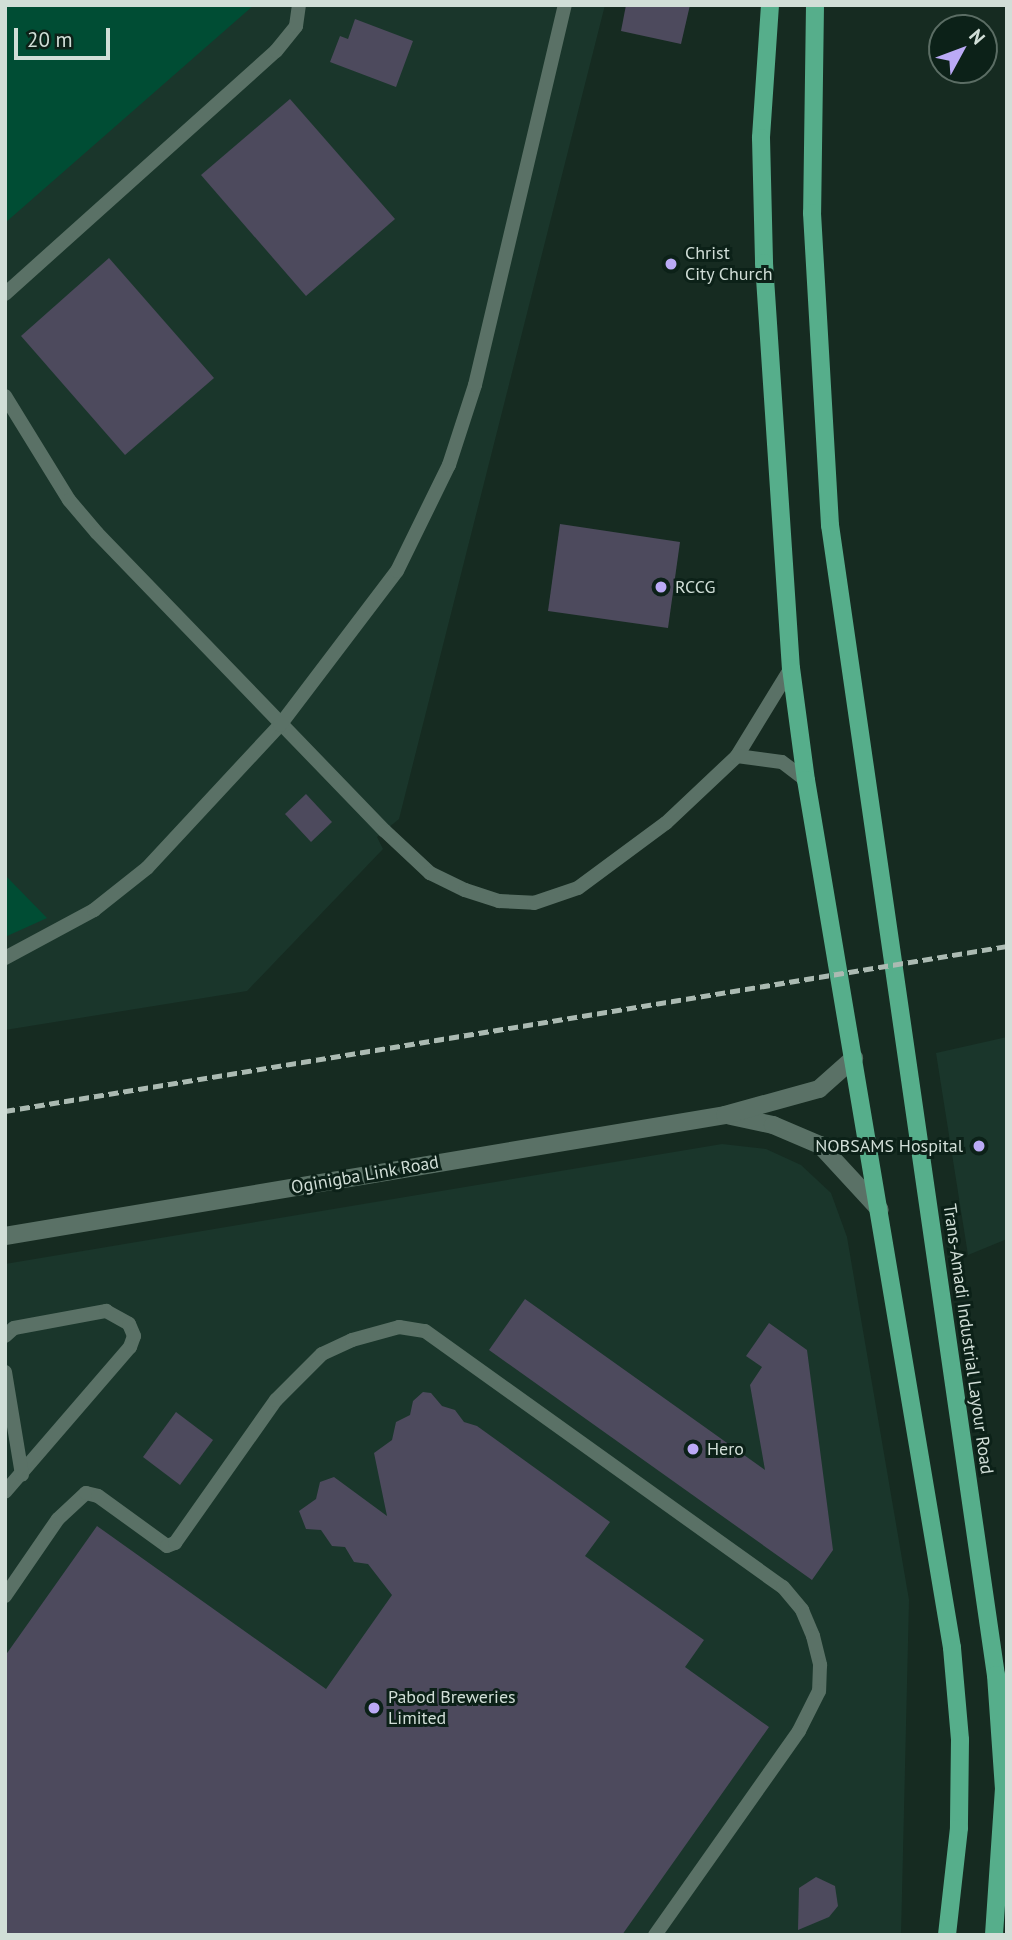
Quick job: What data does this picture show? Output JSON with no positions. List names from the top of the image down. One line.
{"streets":{"main road":["Trans-Amadi Industrial Layour Road"],"street":["Oginigba Link Road"]},"places":["Christ City Church","RCCG","NOBSAMS Hospital","Hero","Pabod Breweries Limited"],"scale_bar":"20 m","north":"top right"}
